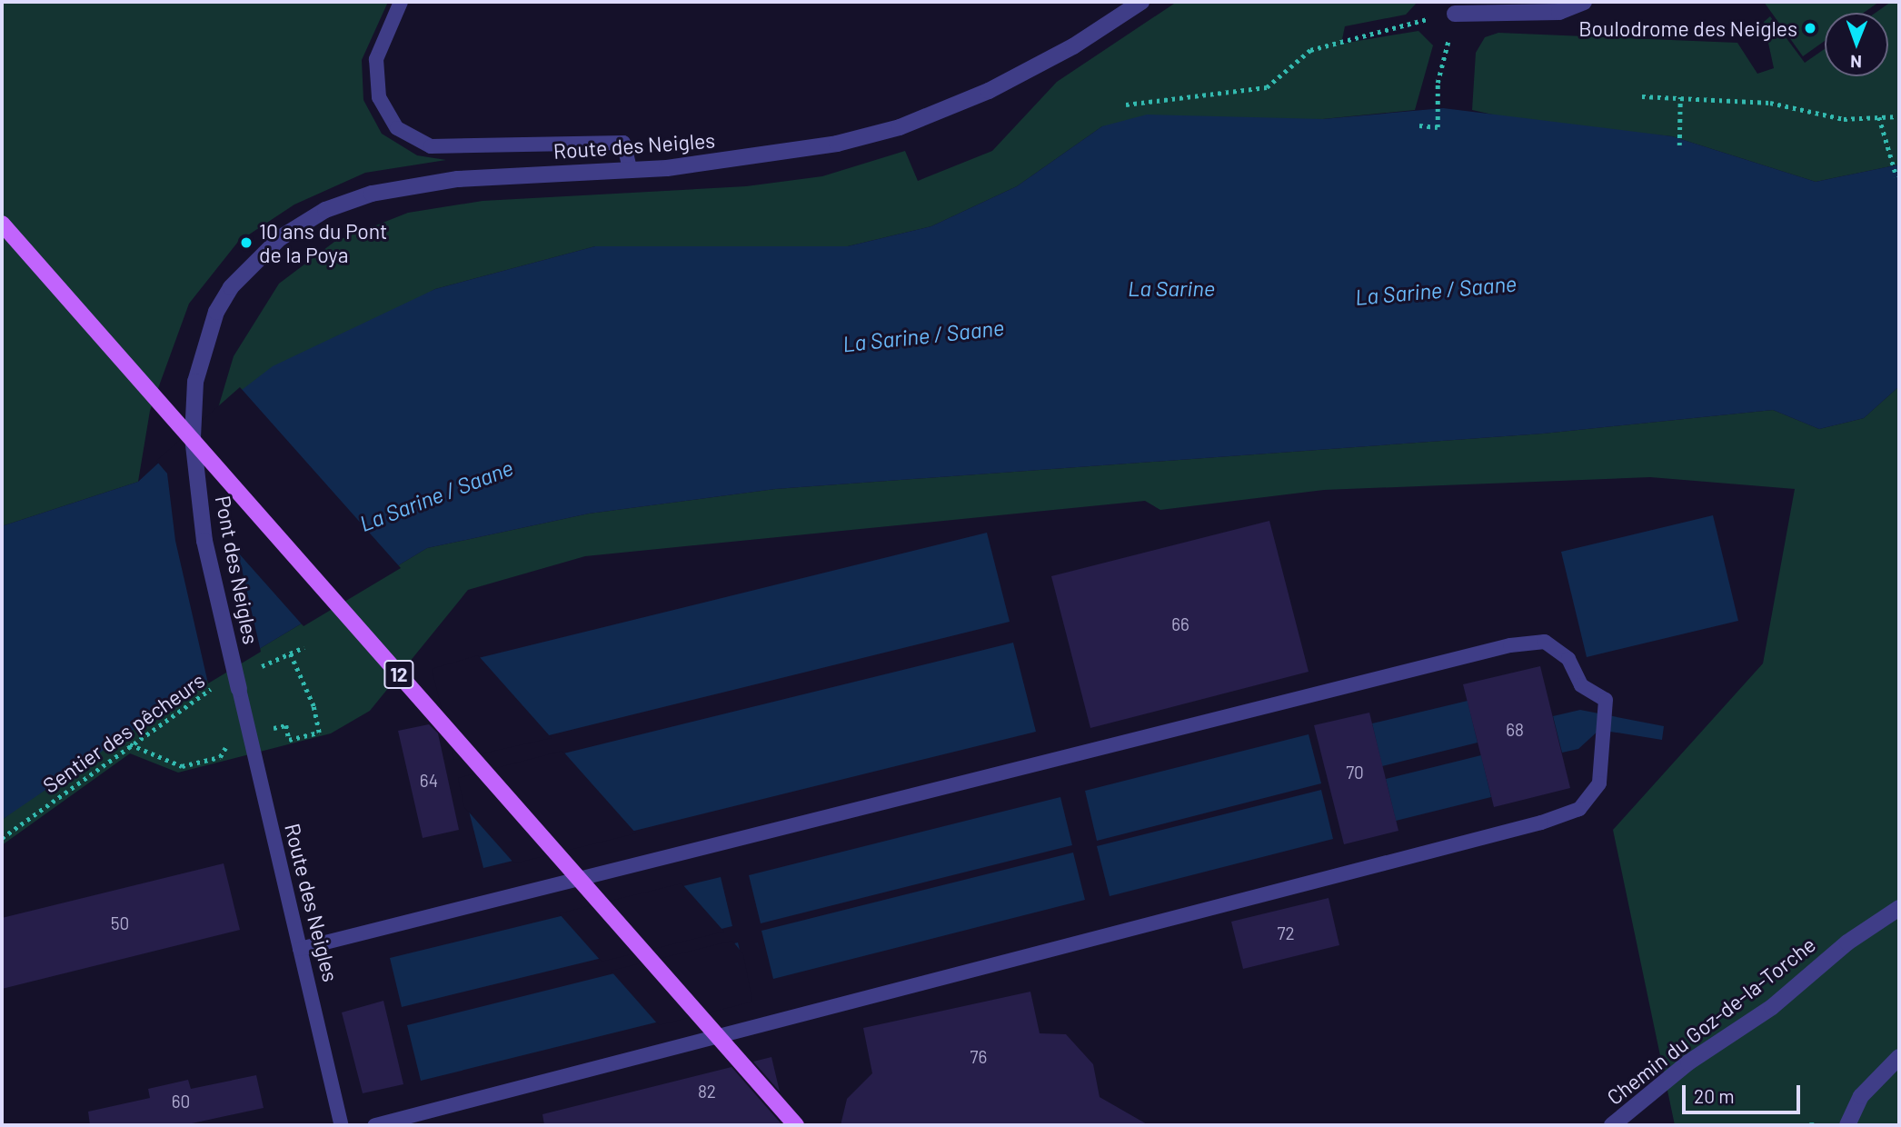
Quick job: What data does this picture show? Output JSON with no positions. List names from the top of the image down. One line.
{"streets":{"main road":["12"],"street":["Route des Neigles","Pont des Neigles","Chemin du Goz-de-la-Torche"],"path":["Sentier des pêcheurs"]},"crossings":[["Route des Neigles","Pont des Neigles"]],"water":["La Sarine","La Sarine / Saane"],"places":["Boulodrome des Neigles","10 ans du Pont de la Poya"],"house_numbers":["66","68","70","64","50","72","76","82","60"],"scale_bar":"20 m","north":"bottom"}
